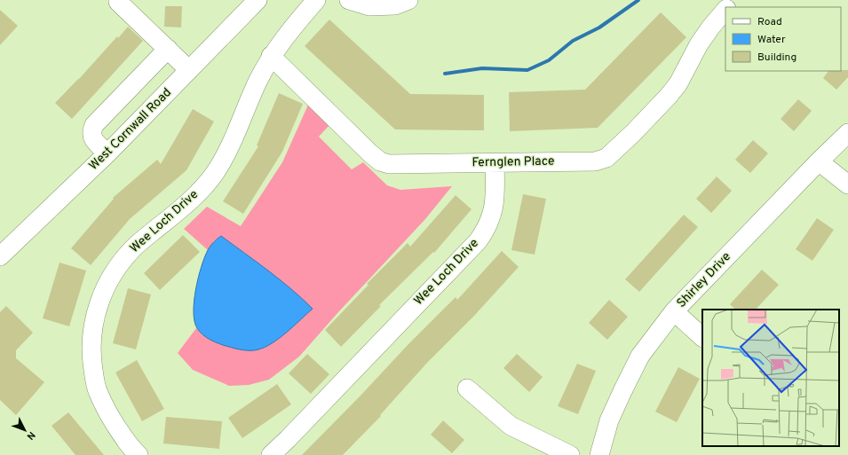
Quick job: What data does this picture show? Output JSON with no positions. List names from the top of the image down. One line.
{"streets":{"street":["West Cornwall Road","Fernglen Place","Wee Loch Drive","Shirley Drive"]},"crossings":[["Fernglen Place","Wee Loch Drive"]],"legend":["Road","Water","Building"],"north":"bottom right"}
